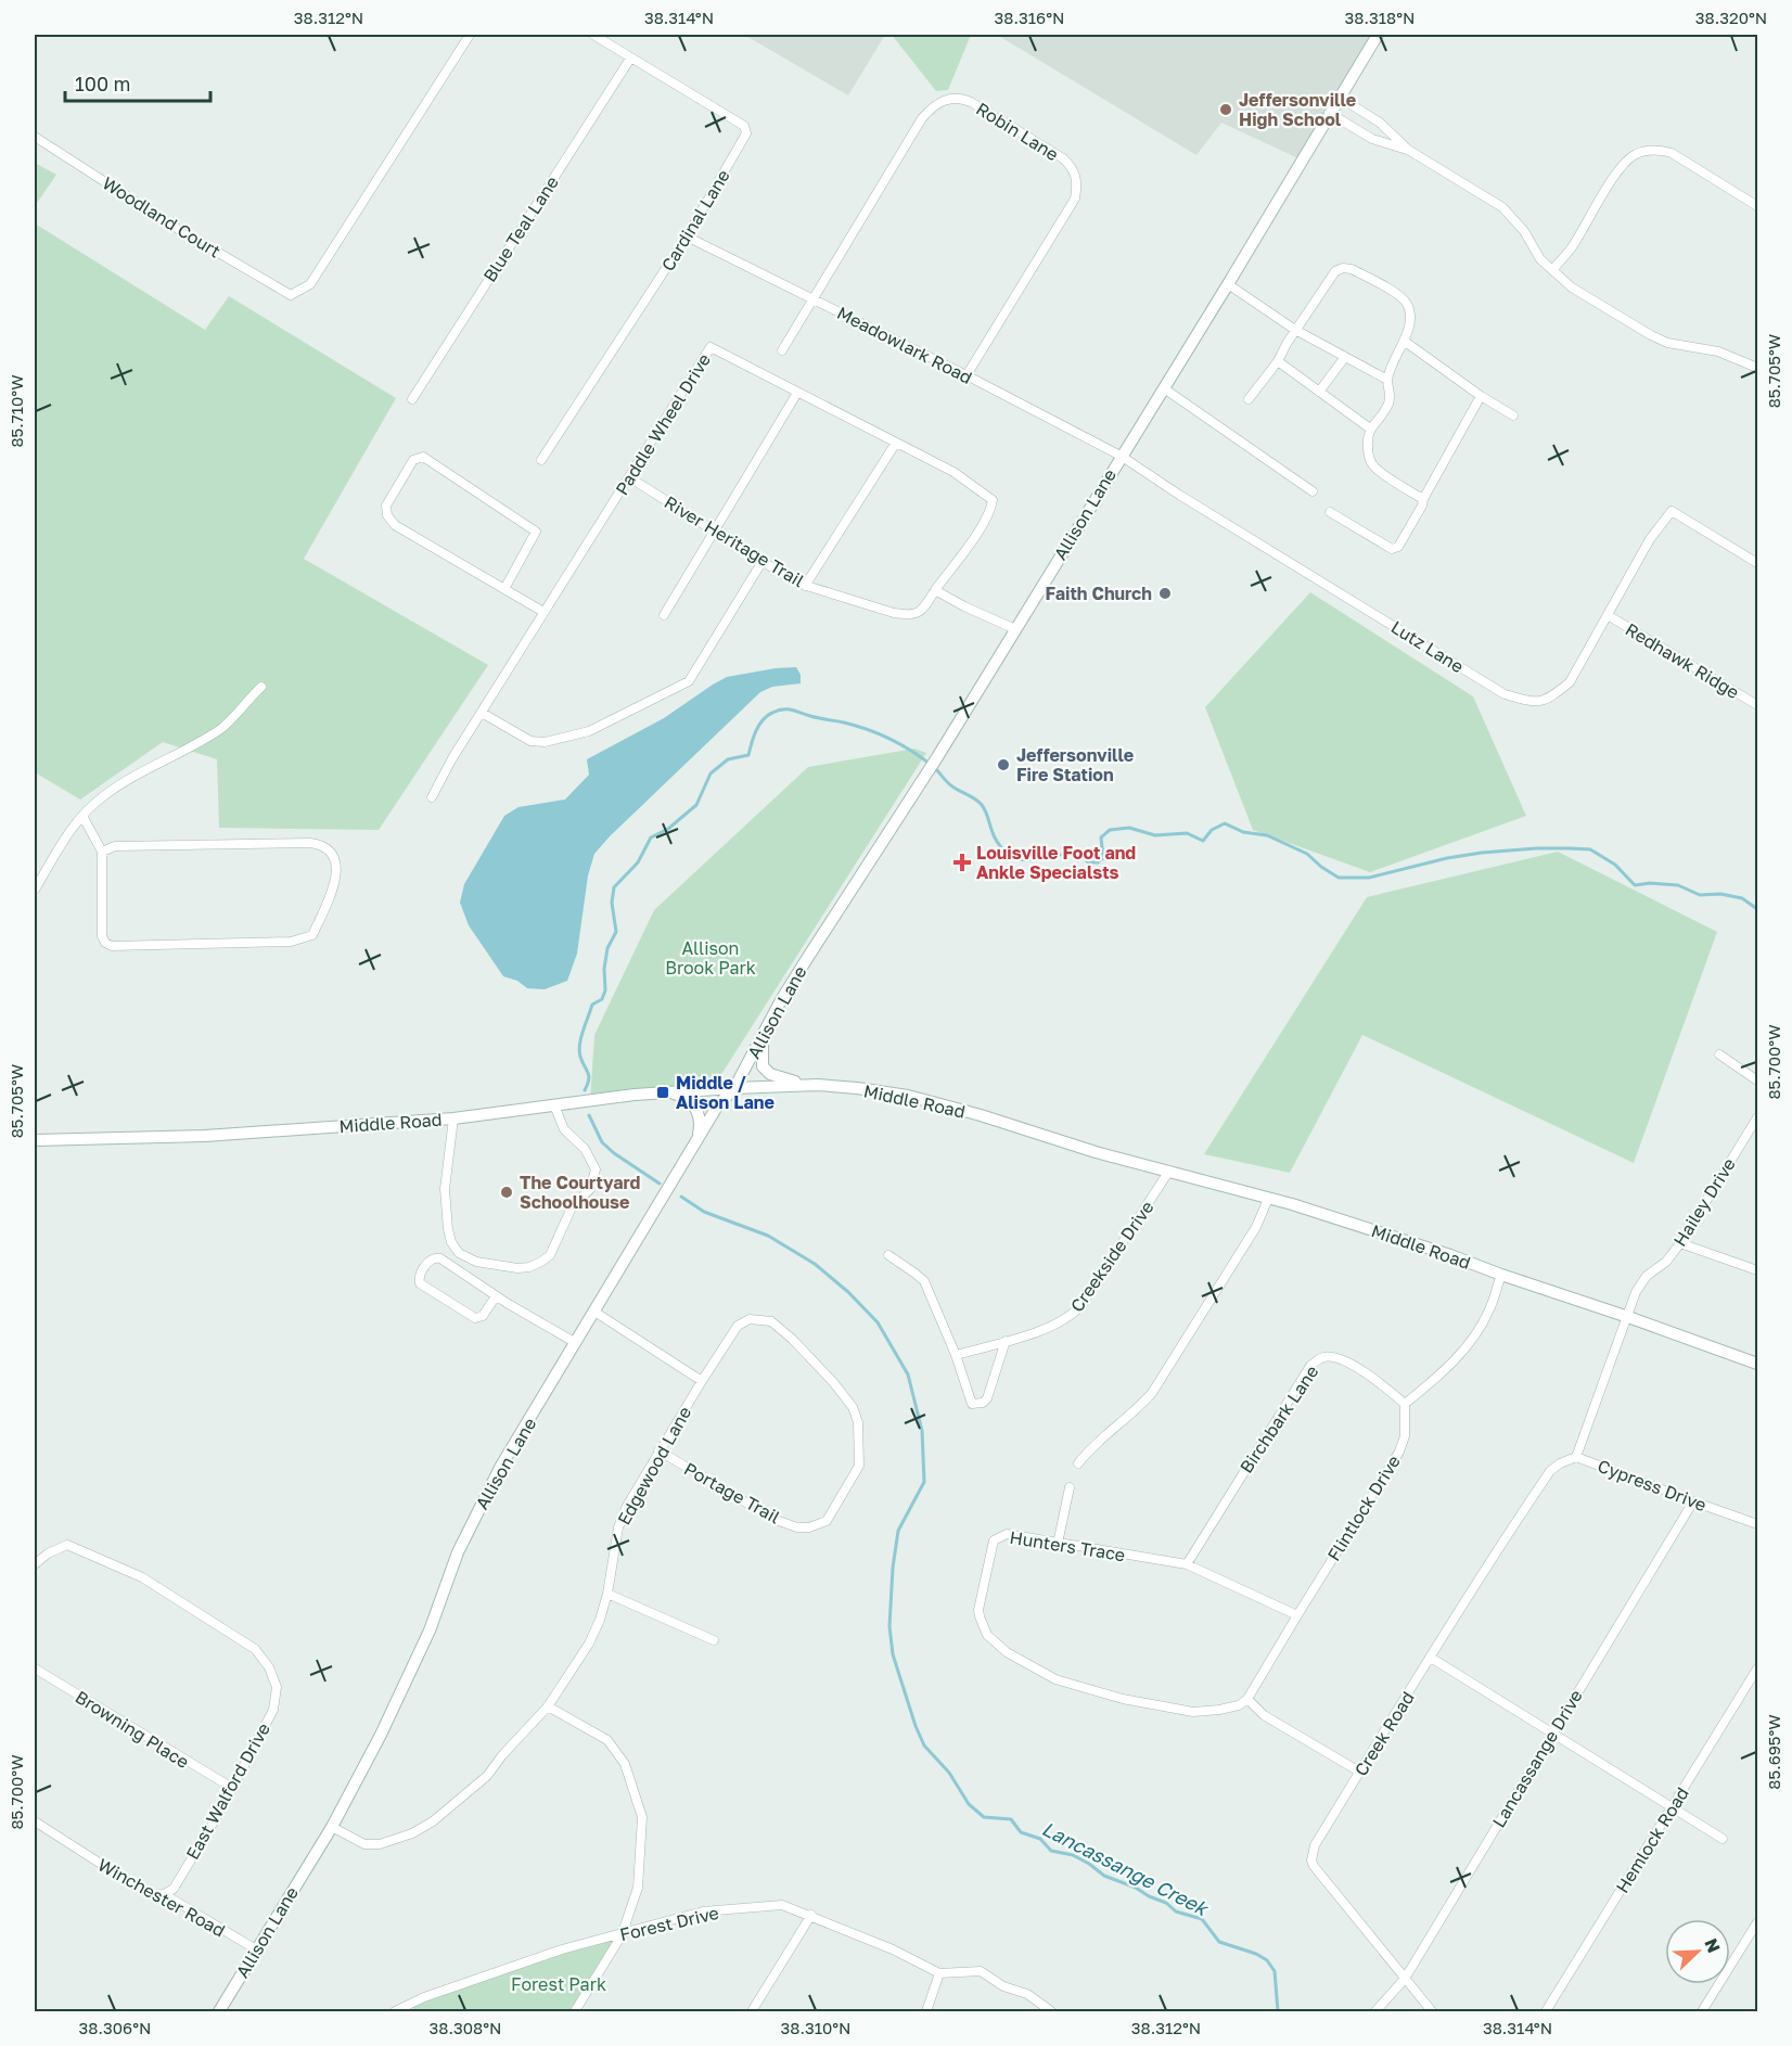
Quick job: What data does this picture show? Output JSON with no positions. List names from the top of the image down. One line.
{"streets":{"main road":["Allison Lane","Middle Road"],"street":["Robin Lane","Woodland Court","Cardinal Lane","Blue Teal Lane","Meadowlark Road","Paddle Wheel Drive","River Heritage Trail","Lutz Lane","Redhawk Ridge","Hailey Drive","Creekside Drive","Birchbark Lane","Edgewood Lane","Cypress Drive","Portage Trail","Flintlock Drive","Hunters Trace","Browning Place","Creek Road","Lancassange Drive","East Walford Drive","Hemlock Road","Winchester Road","Forest Drive"]},"crossings":[["Robin Lane","Meadowlark Road"],["Cardinal Lane","Blue Teal Lane"],["Cardinal Lane","Meadowlark Road"],["Meadowlark Road","Allison Lane"],["Meadowlark Road","Lutz Lane"],["Paddle Wheel Drive","River Heritage Trail"],["Allison Lane","Lutz Lane"],["Allison Lane","Middle Road"],["Allison Lane","Edgewood Lane"],["Allison Lane","Winchester Road"],["Lutz Lane","Redhawk Ridge"],["Middle Road","Hailey Drive"],["Middle Road","Creekside Drive"],["Middle Road","Cypress Drive"],["Hailey Drive","Cypress Drive"],["Birchbark Lane","Flintlock Drive"],["Birchbark Lane","Hunters Trace"],["Edgewood Lane","Portage Trail"],["Cypress Drive","Creek Road"],["Cypress Drive","Lancassange Drive"],["Flintlock Drive","Hunters Trace"],["Browning Place","East Walford Drive"],["Creek Road","Lancassange Drive"],["East Walford Drive","Winchester Road"]],"water":["Lancassange Creek"],"parks":["Allison Brook Park","Forest Park"],"places":{"other":["Jeffersonville High School","Faith Church","Jeffersonville Fire Station","The Courtyard Schoolhouse"],"health":["Louisville Foot and Ankle Specialsts"],"transit":["Middle / Alison Lane"]},"scale_bar":"100 m","north":"top right","coordinates":["38.312°N","38.314°N","38.316°N","38.318°N","38.320°N","85.705°W","85.710°W","85.700°W","85.695°W","38.306°N","38.308°N","38.310°N"]}
